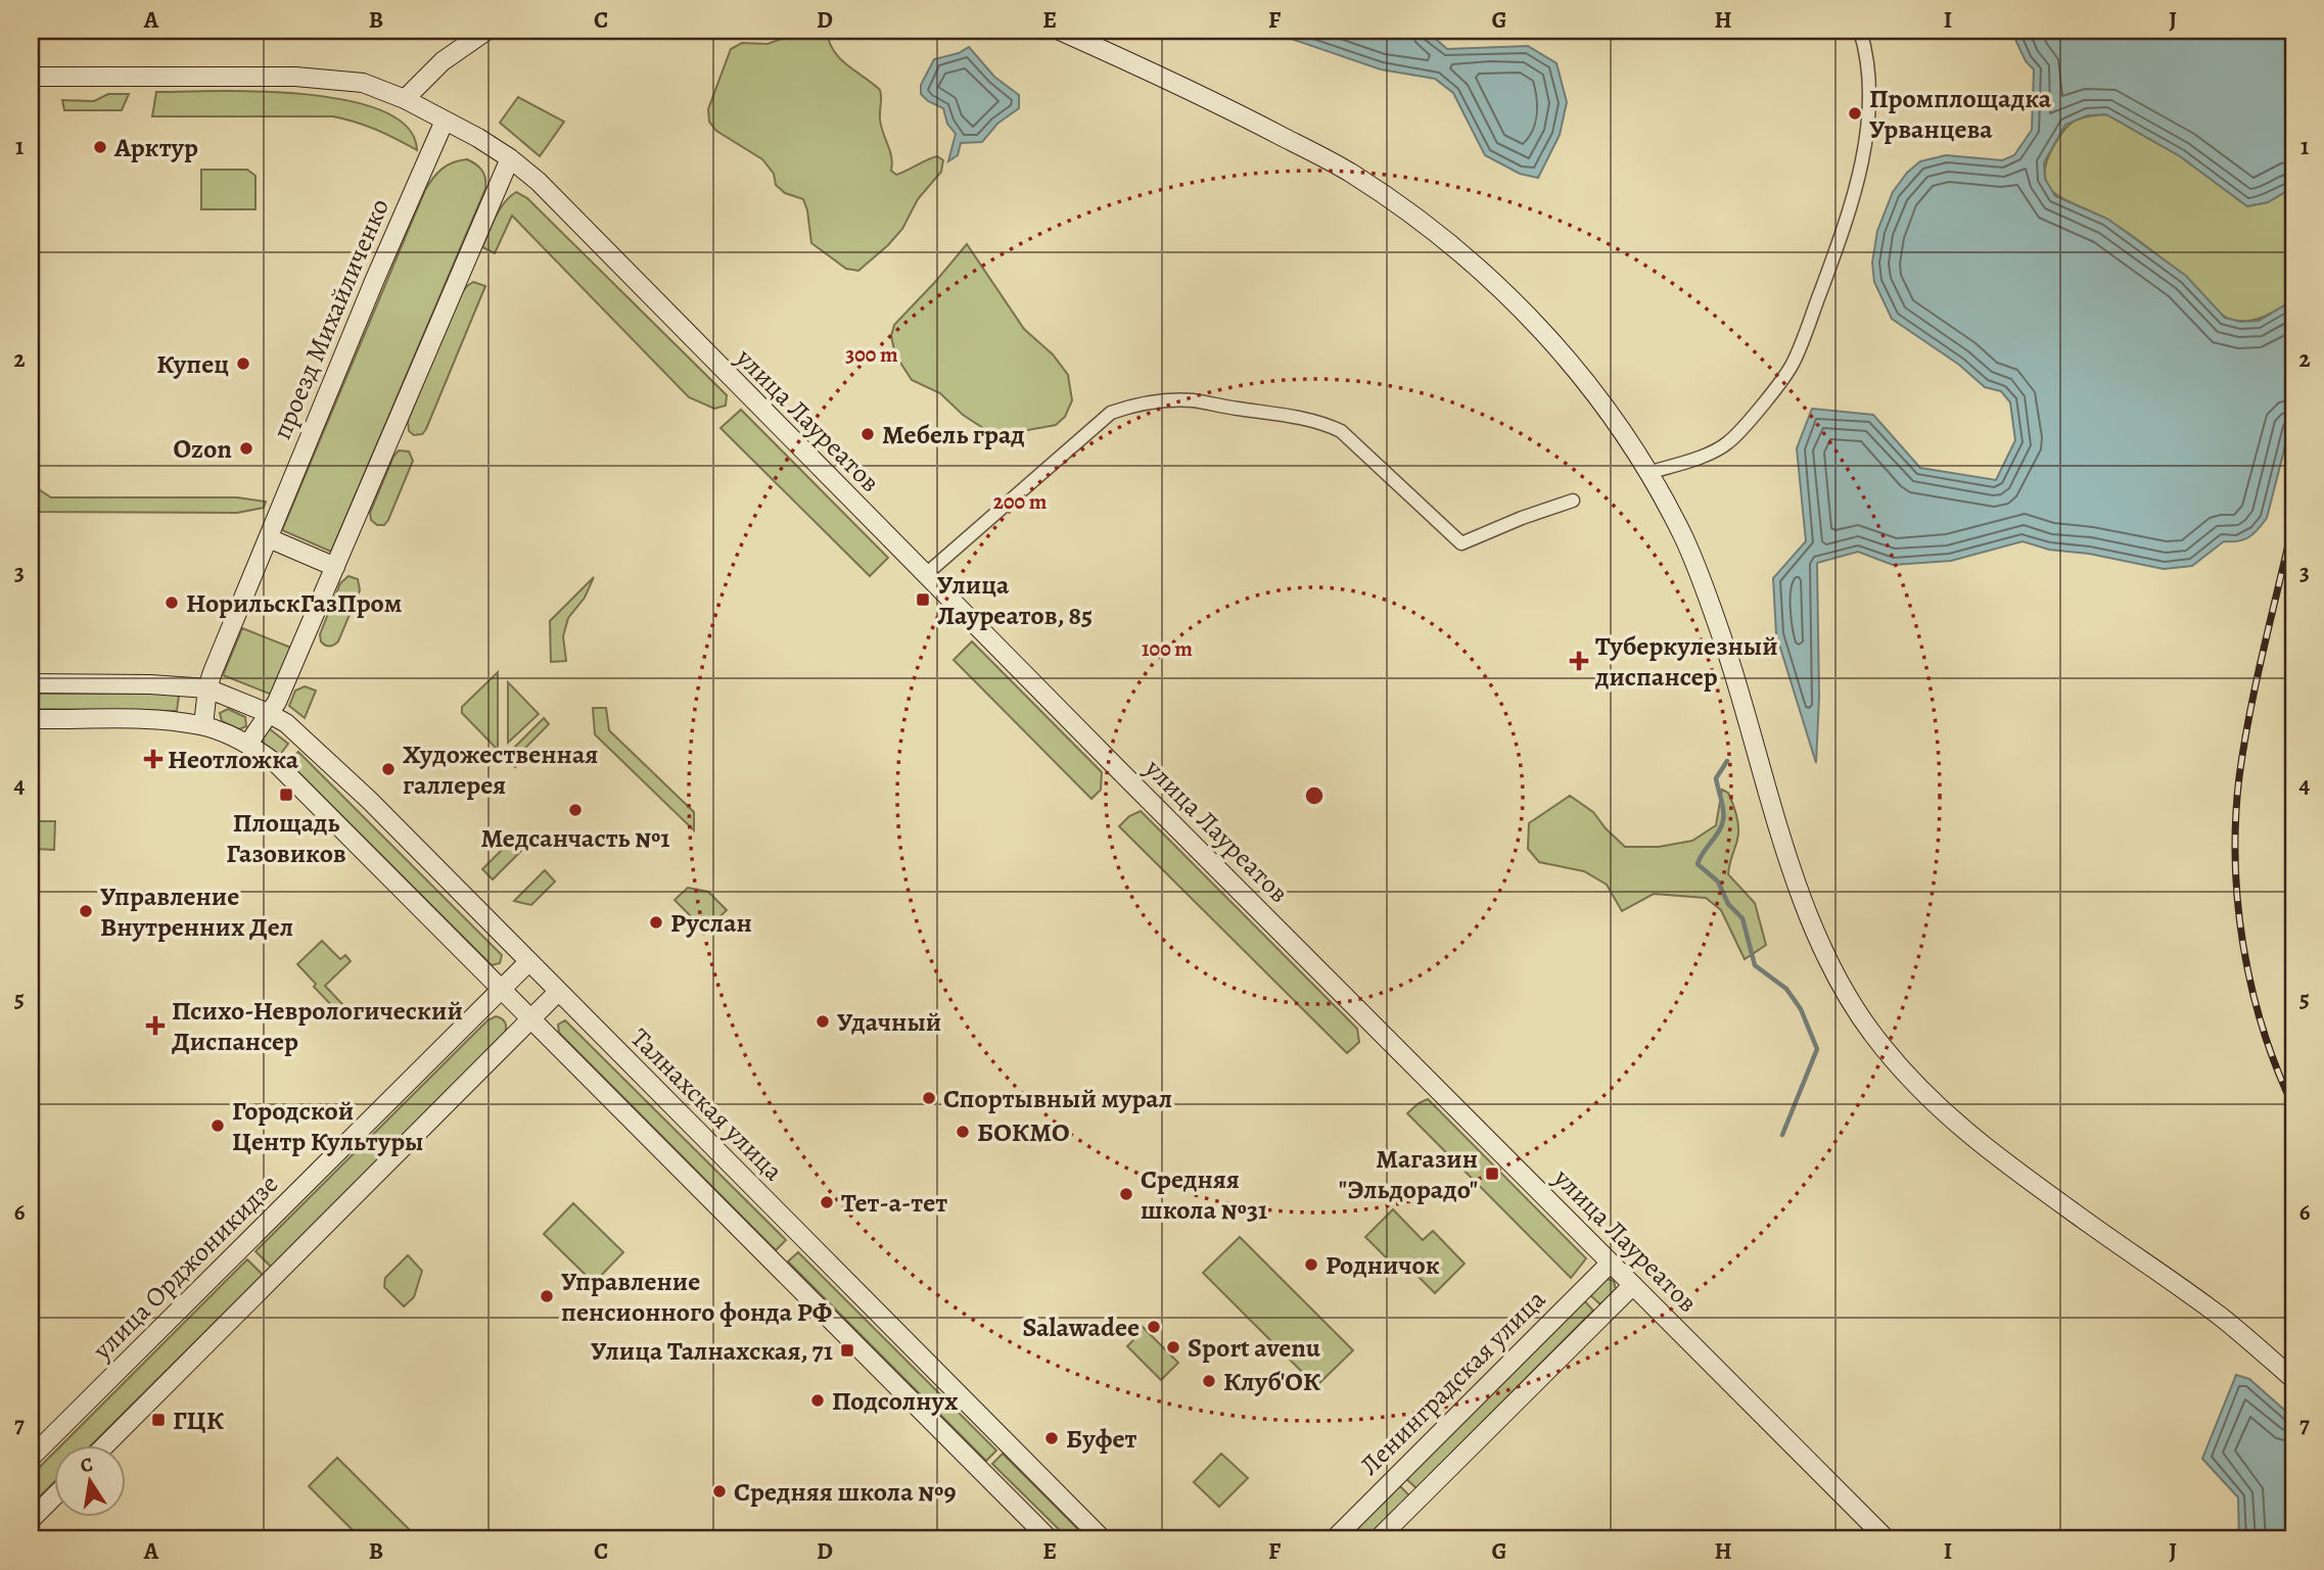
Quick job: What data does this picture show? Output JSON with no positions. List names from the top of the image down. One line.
{"streets":{"street":["проезд Михайличенко","улица Лауреатов","Талнахская улица","улица Орджоникидзе","Ленинградская улица"]},"crossings":[["проезд Михайличенко","улица Лауреатов"],["проезд Михайличенко","Талнахская улица"],["улица Лауреатов","Ленинградская улица"],["Талнахская улица","улица Орджоникидзе"]],"places":{"other":["Промплощадка Урванцева","Арктур","Купец","Мебель град","Ozon","НорильскГазПром","Художественная галлерея","Медсанчасть №1","Управление Внутренних Дел","Руслан","Удачный","Спортывный мурал","Городской Центр Культуры","БОКМО","Средняя школа №31","Тет-а-тет","Родничок","Управление пенсионного фонда РФ","Salawadee","Sport avenu","Клуб'ОК","Подсолнух","Буфет","Средняя школа №9"],"transit":["Улица Лауреатов, 85","Площадь Газовиков","Магазин \"Эльдорадо\"","Улица Талнахская, 71","ГЦК"],"health":["Туберкулезный диспансер","Неотложка","Психо-Неврологический Диспансер"]},"north":"top","grid":{"columns":["A","B","C","D","E","F","G","H","I","J"],"rows":["1","2","3","4","5","6","7"]},"rings":["300 m","200 m","100 m"]}
